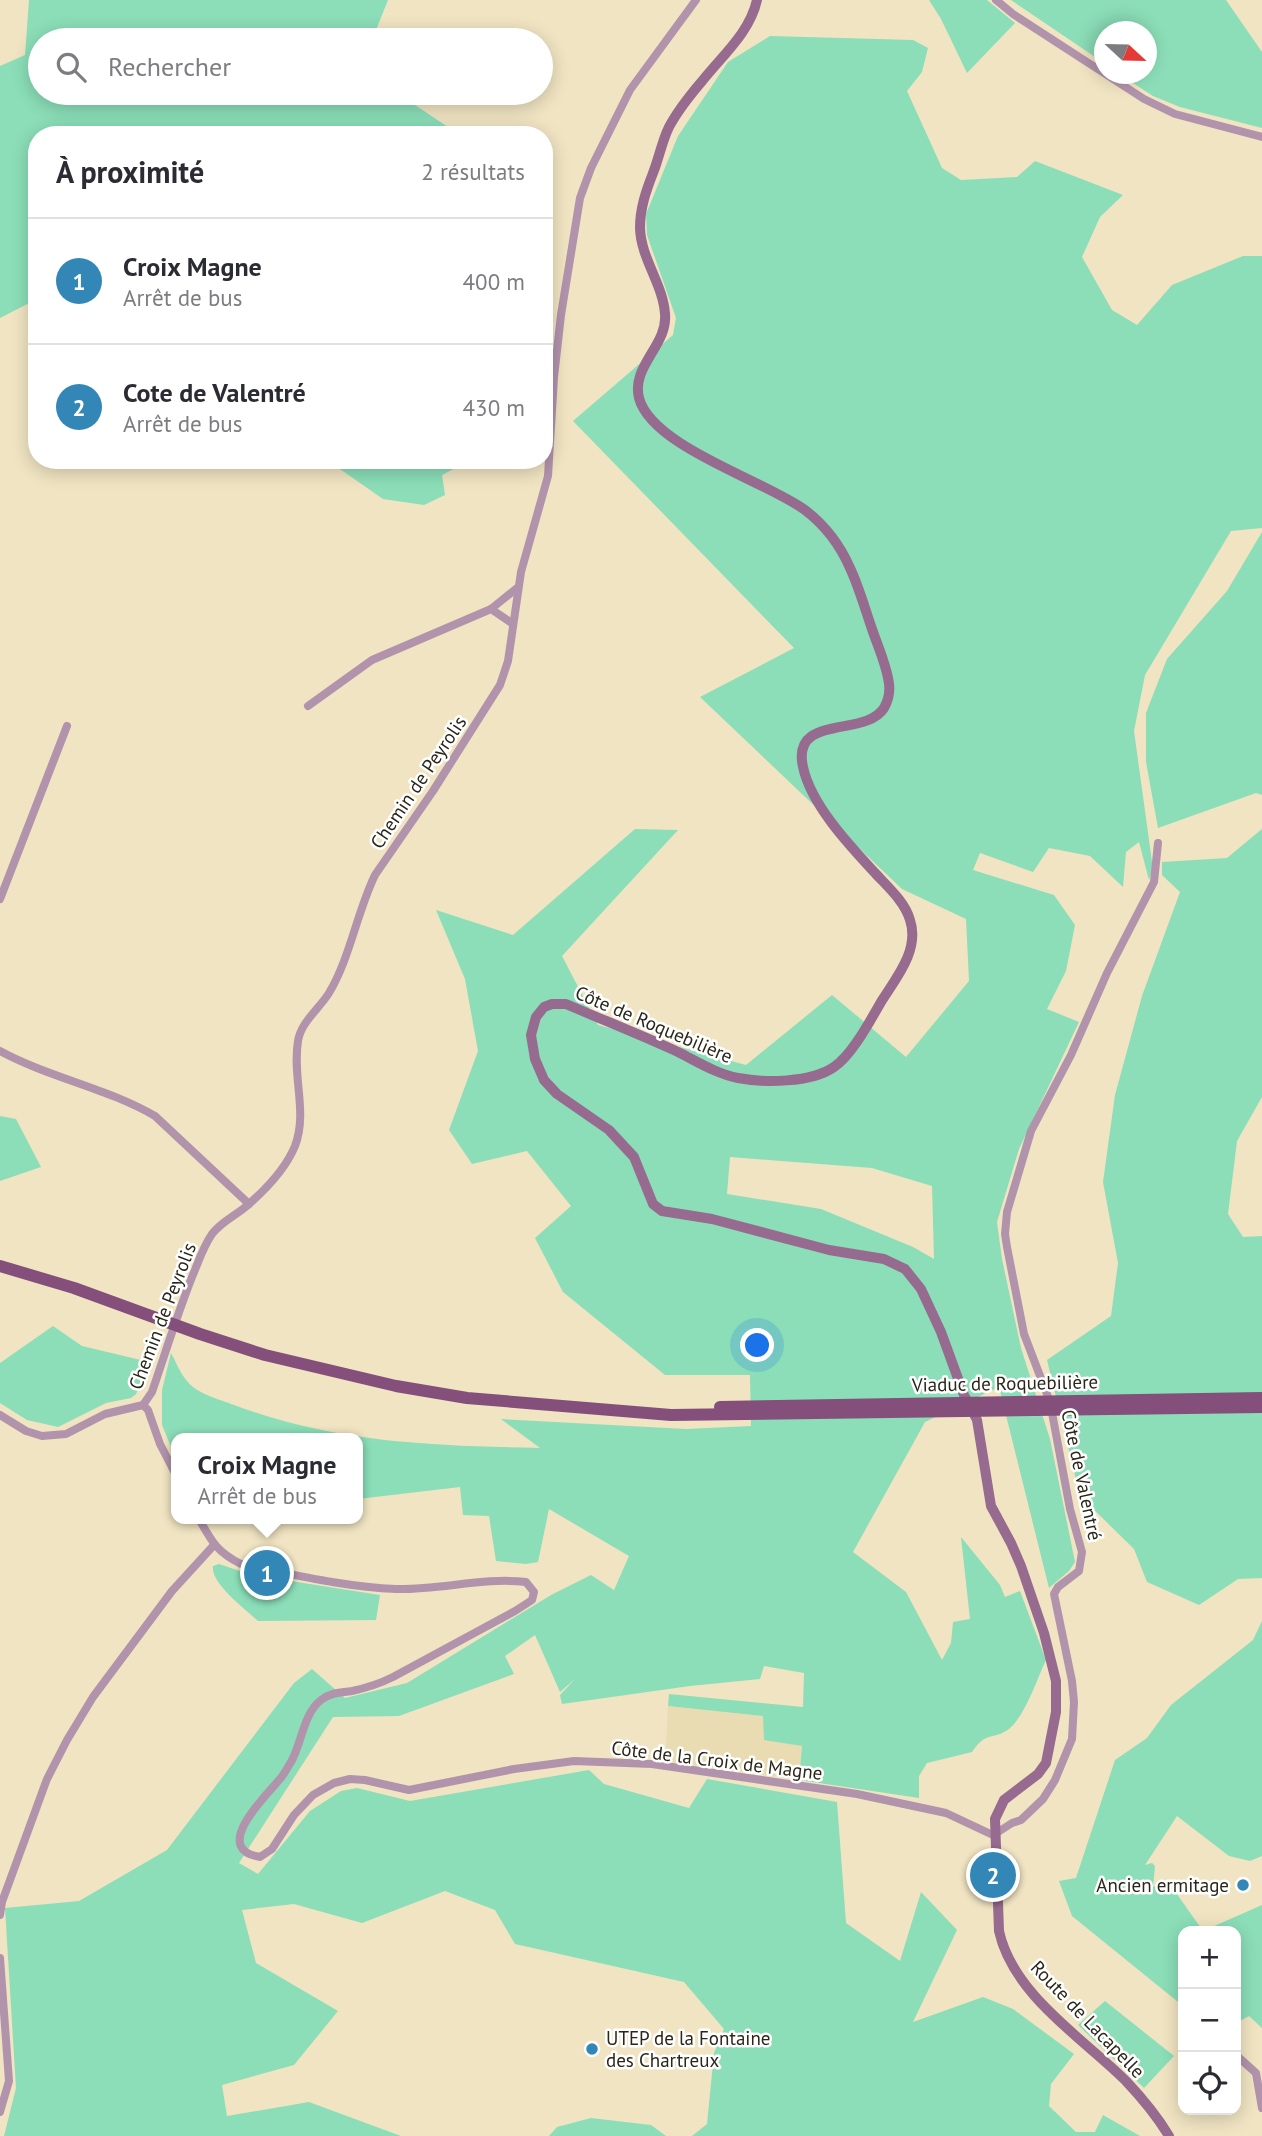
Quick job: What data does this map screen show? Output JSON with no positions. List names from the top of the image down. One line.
{"streets":{"main road":["Viaduc de Roquebilière"],"street":["Chemin de Peyrolis","Côte de Roquebilière","Côte de Valentré","Côte de la Croix de Magne","Route de Lacapelle"]},"crossings":[["Côte de Valentré","Côte de la Croix de Magne"],["Côte de Valentré","Route de Lacapelle"],["Côte de la Croix de Magne","Route de Lacapelle"]],"places":["Ancien ermitage","UTEP de la Fontaine des Chartreux"],"north":"right","page":{"search":"Rechercher","heading":["À proximité","2 résultats"],"list":[{"mark":"1","name":"Croix Magne","note":"Arrêt de bus","value":"400 m"},{"mark":"2","name":"Cote de Valentré","note":"Arrêt de bus","value":"430 m"}],"popup":["Croix Magne","Arrêt de bus"],"pins":["1","2"],"map_buttons":["+","−"]}}
